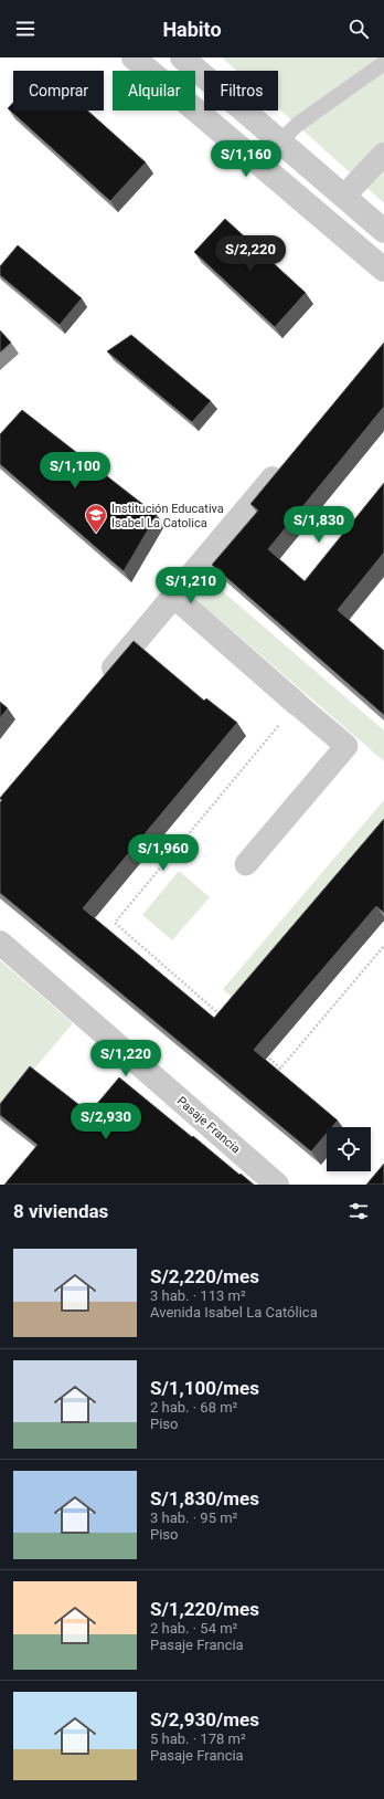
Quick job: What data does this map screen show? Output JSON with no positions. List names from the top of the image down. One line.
{"streets":{"street":["Pasaje Francia"]},"places":{"school or university":["Institución Educativa Isabel La Catolica"]},"page":{"header":"Habito","chip":["Comprar","Alquilar","Filtros"],"price":["S/1,160","S/2,220","S/1,100","S/1,830","S/1,210","S/1,960","S/1,220","S/2,930"],"heading":"8 viviendas","list":[{"name":"S/2,220/mes","note":"3 hab. · 113 m² · Avenida Isabel La Católica"},{"name":"S/1,100/mes","note":"2 hab. · 68 m² · Piso"},{"name":"S/1,830/mes","note":"3 hab. · 95 m² · Piso"},{"name":"S/1,220/mes","note":"2 hab. · 54 m² · Pasaje Francia"},{"name":"S/2,930/mes","note":"5 hab. · 178 m² · Pasaje Francia"}]}}
